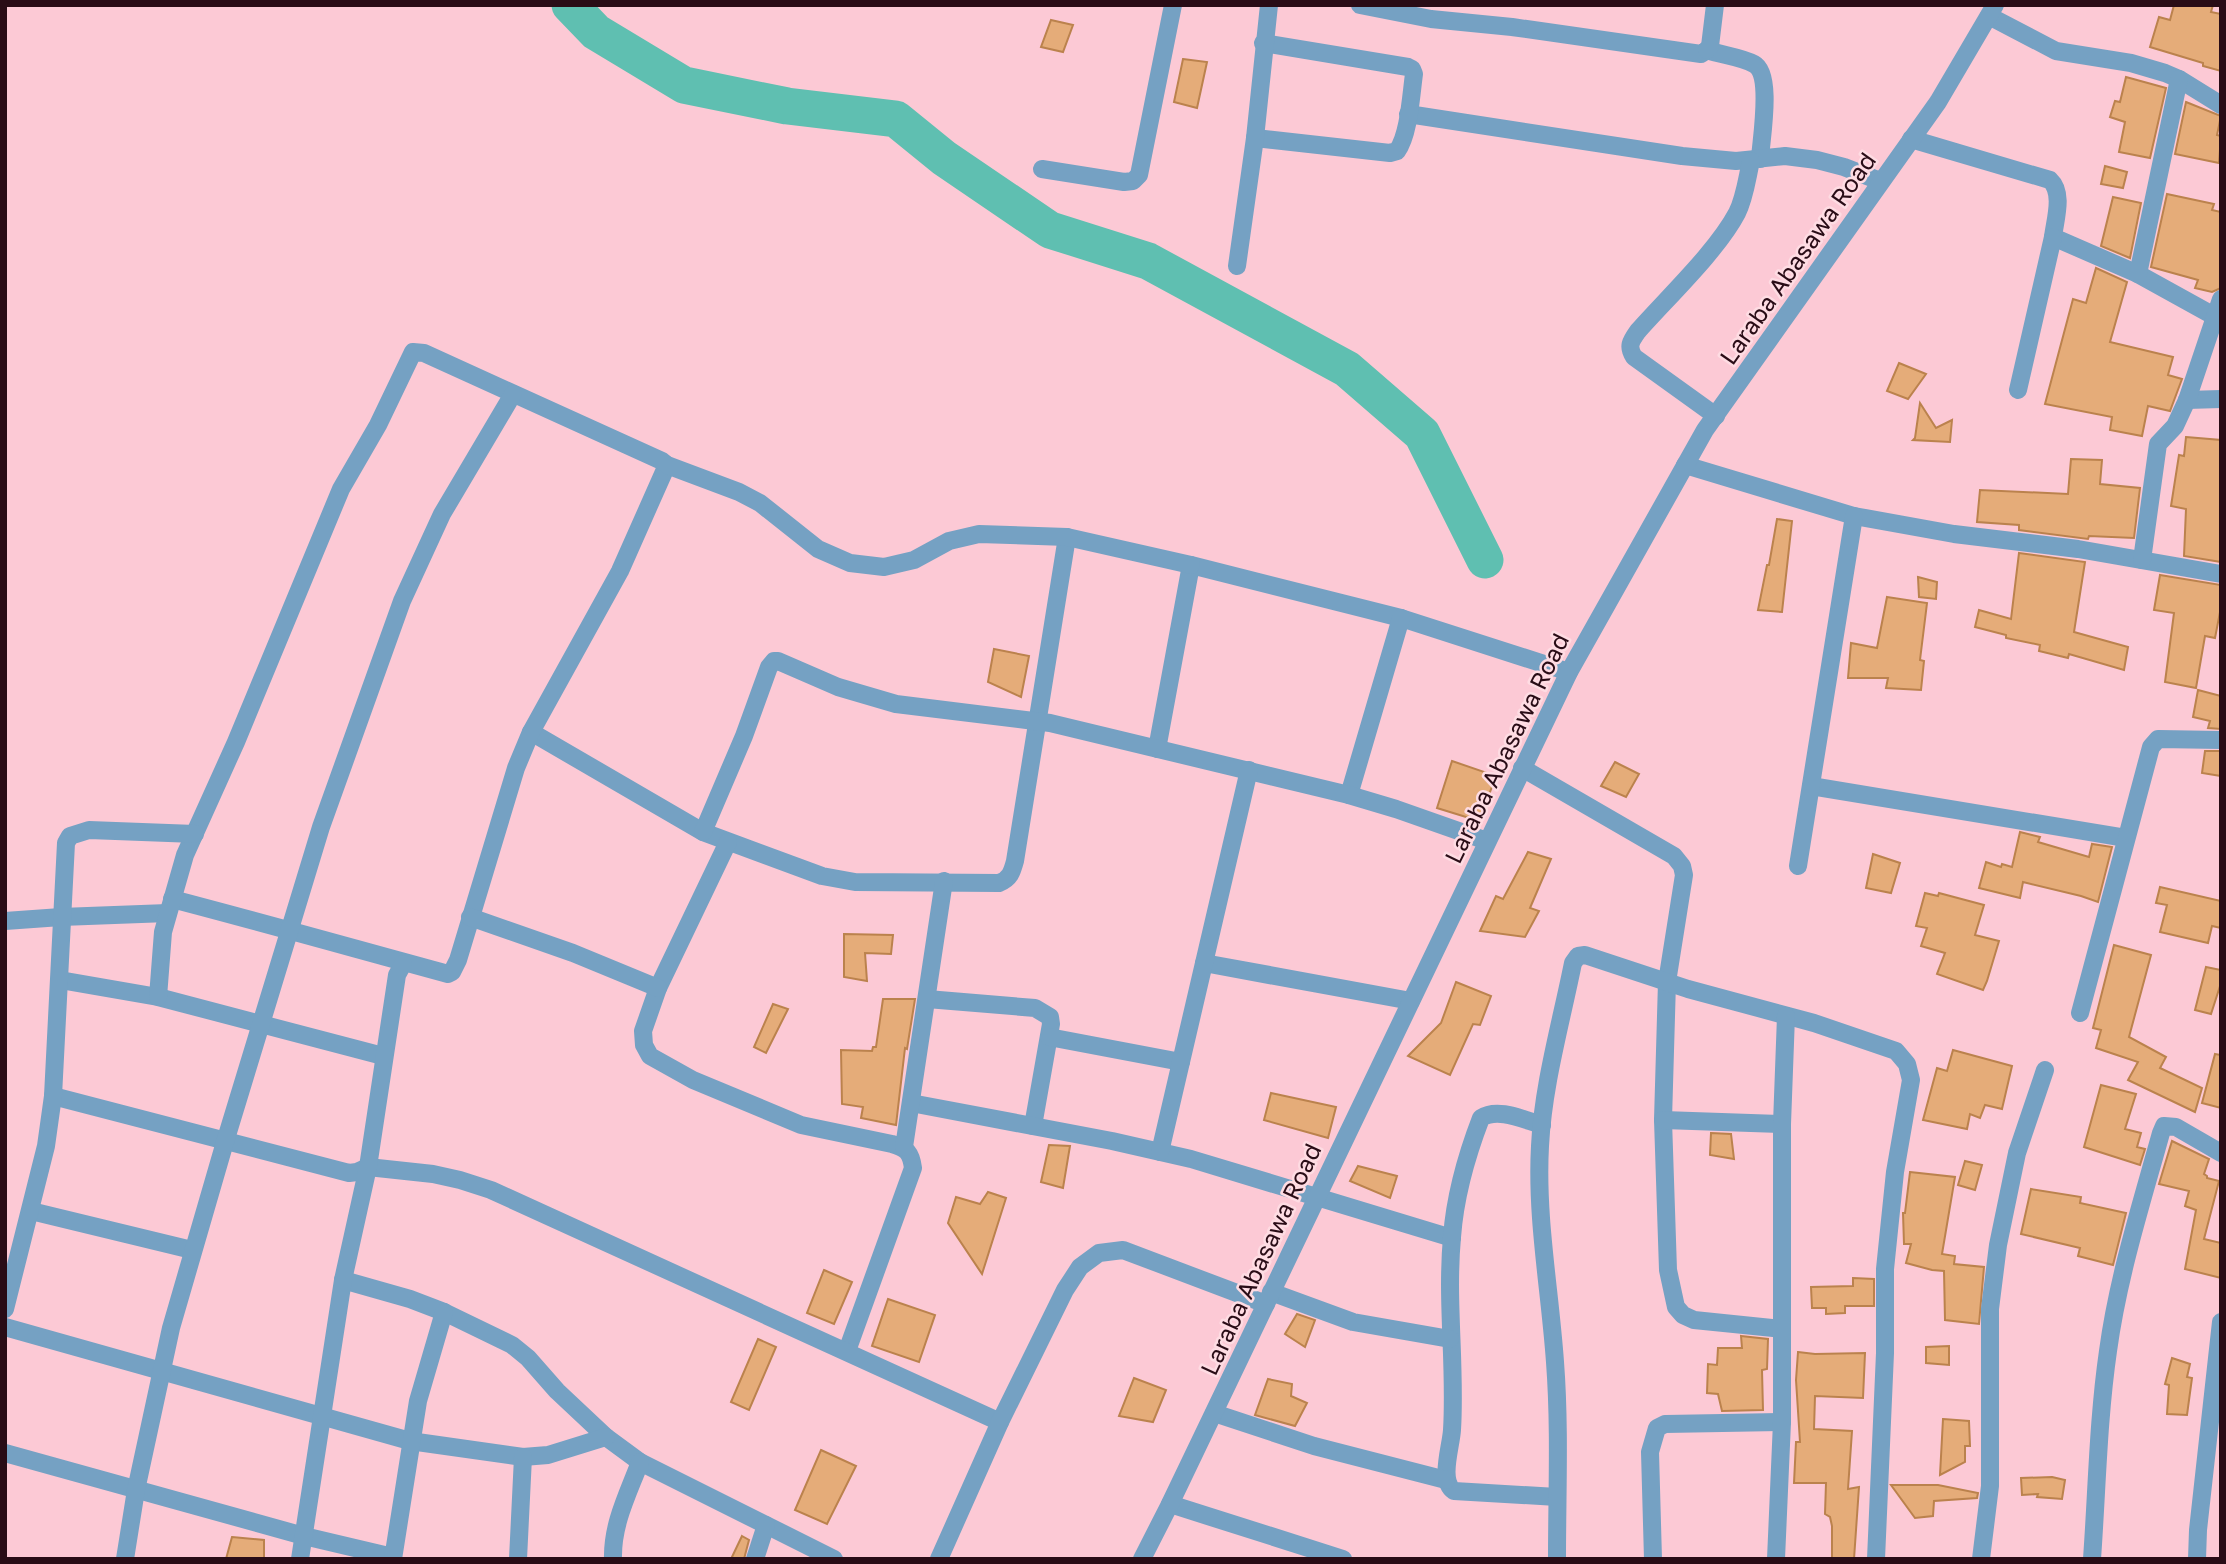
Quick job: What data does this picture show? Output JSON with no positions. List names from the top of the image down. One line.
{"streets":{"street":["Laraba Abasawa Road"]}}
